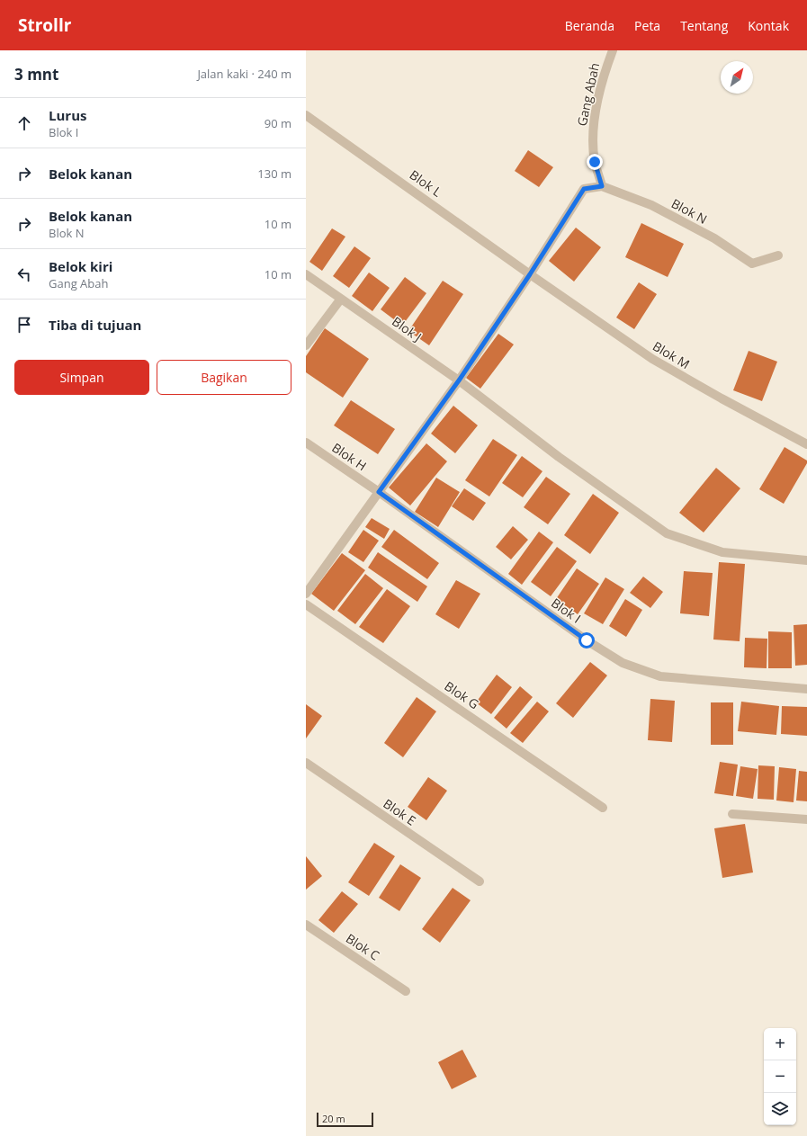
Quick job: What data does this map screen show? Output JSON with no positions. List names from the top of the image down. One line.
{"streets":{"street":["Gang Abah","Blok L","Blok N","Blok J","Blok M","Blok H","Blok I","Blok G","Blok E","Blok C"]},"crossings":[["Gang Abah","Blok N"],["Blok L","Blok N"],["Blok L","Blok M"],["Blok N","Blok M"],["Blok H","Blok I"]],"scale_bar":"20 m","north":"top right","page":{"header":"Strollr","nav":["Beranda","Peta","Tentang","Kontak"],"heading":["3 mnt","Jalan kaki · 240 m"],"list":[["Lurus","Blok I","90 m"],["Belok kanan","130 m"],["Belok kanan","Blok N","10 m"],["Belok kiri","Gang Abah","10 m"],"Tiba di tujuan"],"buttons":["Simpan","Bagikan"],"map_buttons":["+","−"],"scale":"20 m"}}
